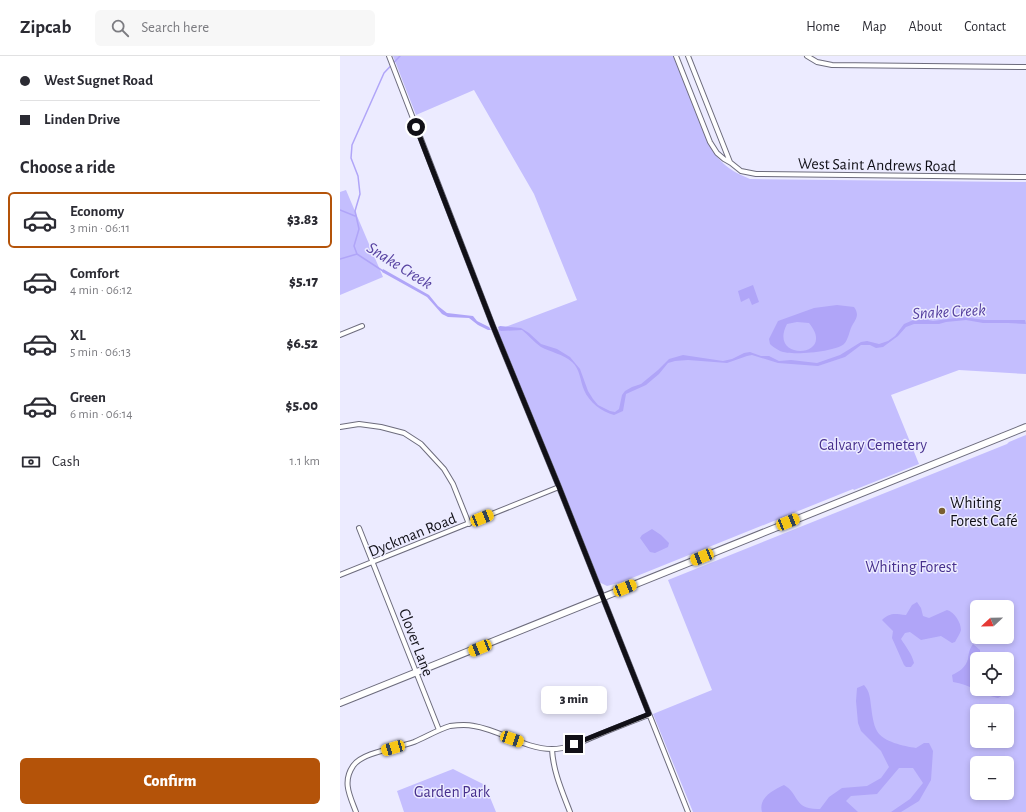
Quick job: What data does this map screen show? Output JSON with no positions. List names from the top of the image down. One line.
{"streets":{"street":["West Saint Andrews Road","Dyckman Road","Clover Lane"]},"crossings":[["Dyckman Road","Clover Lane"]],"water":["Snake Creek"],"parks":["Calvary Cemetery","Whiting Forest","Garden Park"],"places":["Whiting Forest Café"],"north":"left","page":{"header":"Zipcab","search":"Search here","nav":["Home","Map","About","Contact"],"banner":["West Sugnet Road","Linden Drive"],"heading":"Choose a ride","list":[{"name":"Economy","note":"3 min · 06:11","value":"$3.83"},{"name":"Comfort","note":"4 min · 06:12","value":"$5.17"},{"name":"XL","note":"5 min · 06:13","value":"$6.52"},{"name":"Green","note":"6 min · 06:14","value":"$5.00"}],"pay":["Cash","1.1 km"],"map_buttons":["+","−"],"bubble":"3 min","buttons":"Confirm"}}
